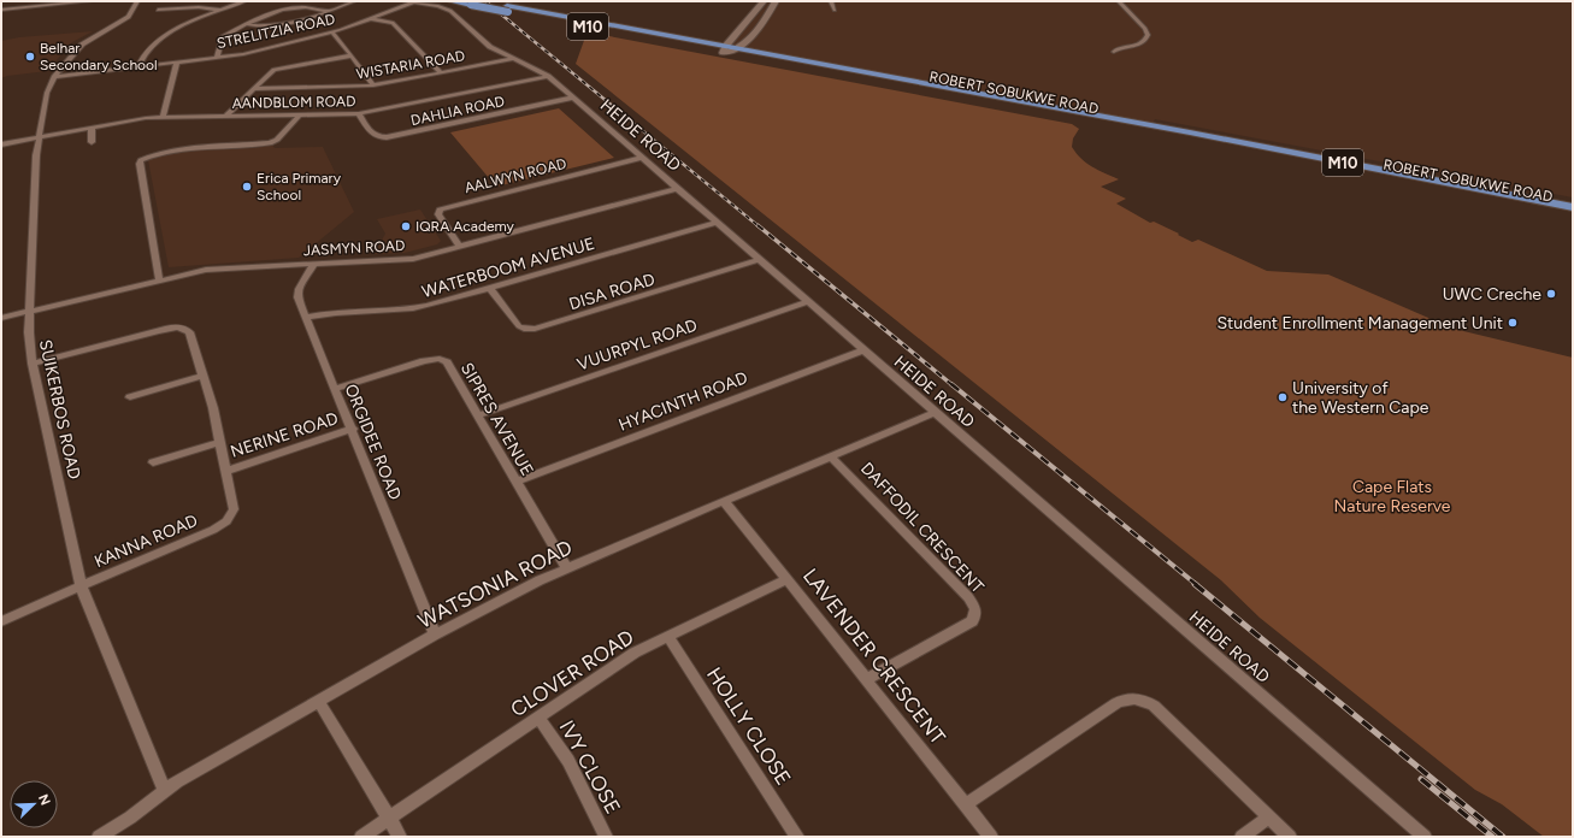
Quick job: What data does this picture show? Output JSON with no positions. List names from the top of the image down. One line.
{"streets":{"main road":["M10","ROBERT SOBUKWE ROAD"],"street":["STRELITZIA ROAD","WISTARIA ROAD","AANDBLOM ROAD","DAHLIA ROAD","HEIDE ROAD","AALWYN ROAD","JASMYN ROAD","WATERBOOM AVENUE","DISA ROAD","VUURPYL ROAD","HYACINTH ROAD","SUIKERBOS ROAD","SIPRES AVENUE","NERINE ROAD","ORGIDEE ROAD","DAFFODIL CRESCENT","KANNA ROAD","WATSONIA ROAD","LAVENDER CRESCENT","CLOVER ROAD","HOLLY CLOSE","IVY CLOSE"]},"crossings":[["STRELITZIA ROAD","HEIDE ROAD"],["STRELITZIA ROAD","SUIKERBOS ROAD"],["WISTARIA ROAD","HEIDE ROAD"],["AANDBLOM ROAD","DAHLIA ROAD"],["AANDBLOM ROAD","HEIDE ROAD"],["AANDBLOM ROAD","SUIKERBOS ROAD"],["DAHLIA ROAD","HEIDE ROAD"],["HEIDE ROAD","AALWYN ROAD"],["HEIDE ROAD","JASMYN ROAD"],["HEIDE ROAD","WATERBOOM AVENUE"],["HEIDE ROAD","DISA ROAD"],["HEIDE ROAD","VUURPYL ROAD"],["HEIDE ROAD","HYACINTH ROAD"],["HEIDE ROAD","WATSONIA ROAD"],["AALWYN ROAD","JASMYN ROAD"],["JASMYN ROAD","SUIKERBOS ROAD"],["JASMYN ROAD","ORGIDEE ROAD"],["WATERBOOM AVENUE","DISA ROAD"],["WATERBOOM AVENUE","ORGIDEE ROAD"],["VUURPYL ROAD","SIPRES AVENUE"],["HYACINTH ROAD","SIPRES AVENUE"],["SUIKERBOS ROAD","KANNA ROAD"],["SUIKERBOS ROAD","WATSONIA ROAD"],["SIPRES AVENUE","ORGIDEE ROAD"],["SIPRES AVENUE","WATSONIA ROAD"],["NERINE ROAD","ORGIDEE ROAD"],["NERINE ROAD","KANNA ROAD"],["ORGIDEE ROAD","WATSONIA ROAD"],["DAFFODIL CRESCENT","WATSONIA ROAD"],["DAFFODIL CRESCENT","LAVENDER CRESCENT"],["WATSONIA ROAD","LAVENDER CRESCENT"],["LAVENDER CRESCENT","CLOVER ROAD"],["CLOVER ROAD","HOLLY CLOSE"],["CLOVER ROAD","IVY CLOSE"]],"parks":["Cape Flats Nature Reserve"],"places":["Belhar Secondary School","Erica Primary School","IQRA Academy","UWC Creche","Student Enrollment Management Unit","University of the Western Cape"],"north":"top right"}
